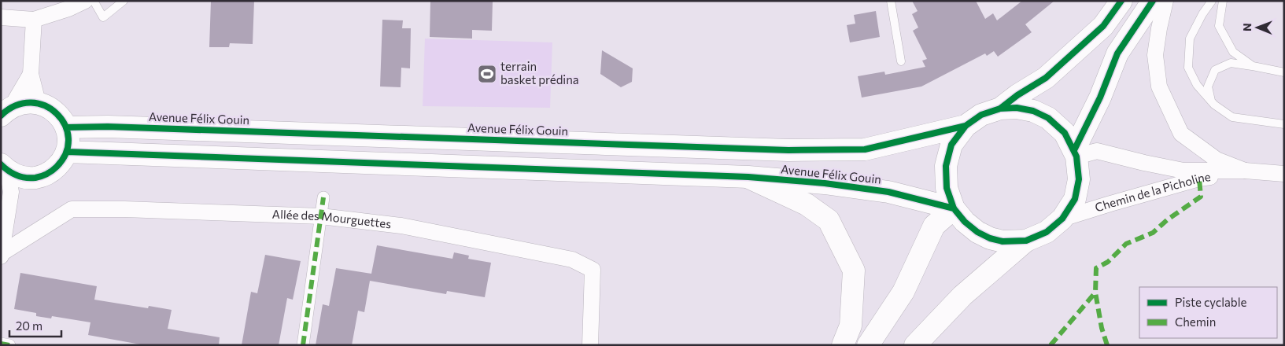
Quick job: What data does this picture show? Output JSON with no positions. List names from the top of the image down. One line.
{"streets":{"main road":["Avenue Félix Gouin"],"street":["Chemin de la Picholine","Allée des Mourguettes"]},"crossings":[["Avenue Félix Gouin","Chemin de la Picholine"]],"places":{"sports":["terrain basket prédina"]},"legend":["Piste cyclable","Chemin"],"scale_bar":"20 m","north":"left"}
